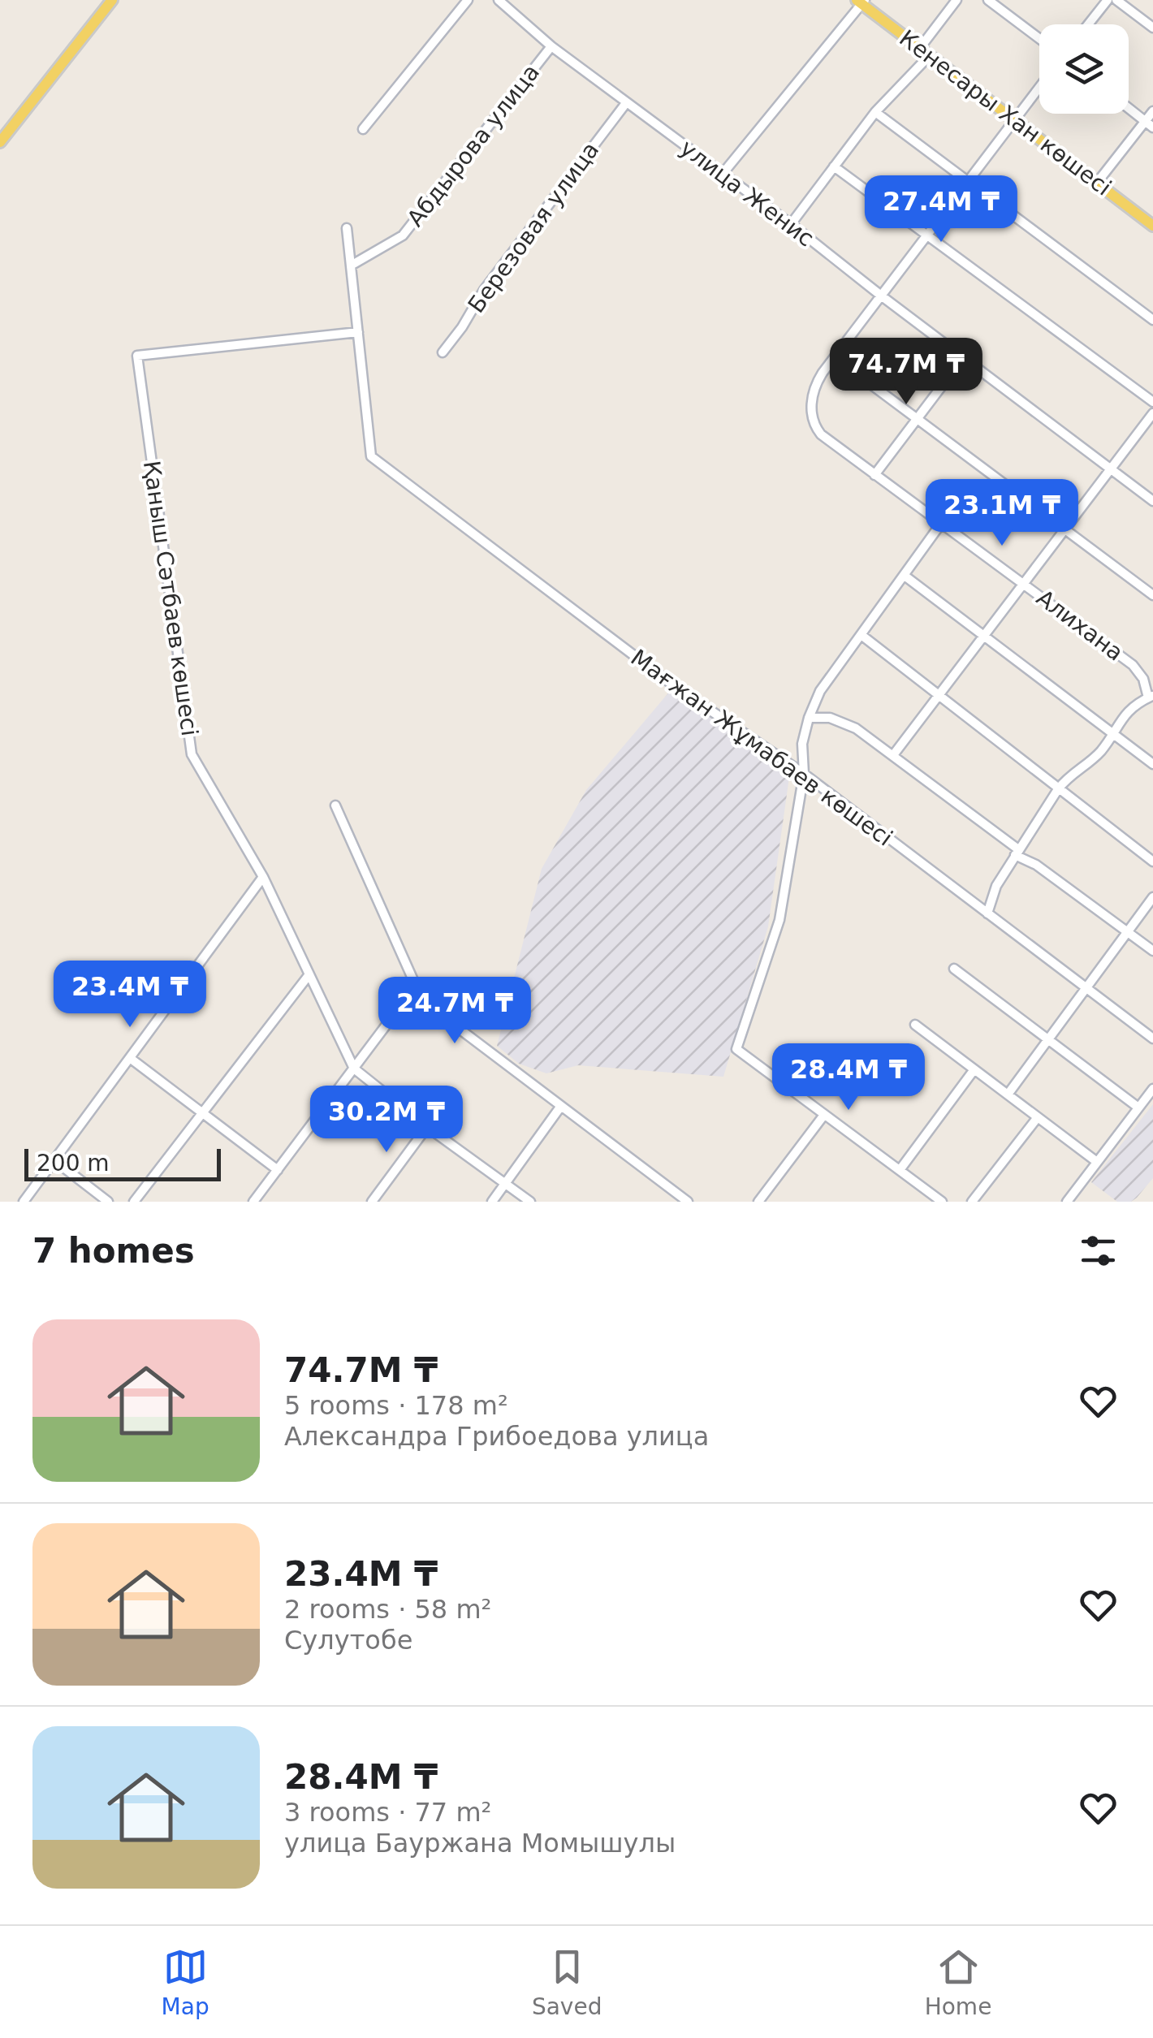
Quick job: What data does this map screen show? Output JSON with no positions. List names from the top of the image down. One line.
{"streets":{"main road":["Кенесары Хан көшесі"],"street":["Абдырова улица","улица Женис","Березовая улица","Қаныш Сәтбаев көшесі","Алихана","Мағжан Жұмабаев көшесі"]},"crossings":[["Абдырова улица","улица Женис"],["улица Женис","Березовая улица"],["Қаныш Сәтбаев көшесі","Мағжан Жұмабаев көшесі"]],"scale_bar":"200 m","page":{"price":["27.4M ₸","74.7M ₸","23.1M ₸","23.4M ₸","24.7M ₸","28.4M ₸","30.2M ₸"],"scale":"200 m","heading":"7 homes","list":[{"name":"74.7M ₸","note":"5 rooms · 178 m² · Александра Грибоедова улица"},{"name":"23.4M ₸","note":"2 rooms · 58 m² · Сулутобе"},{"name":"28.4M ₸","note":"3 rooms · 77 m² · улица Бауржана Момышулы"}],"tabs":["Map","Saved","Home"]}}
